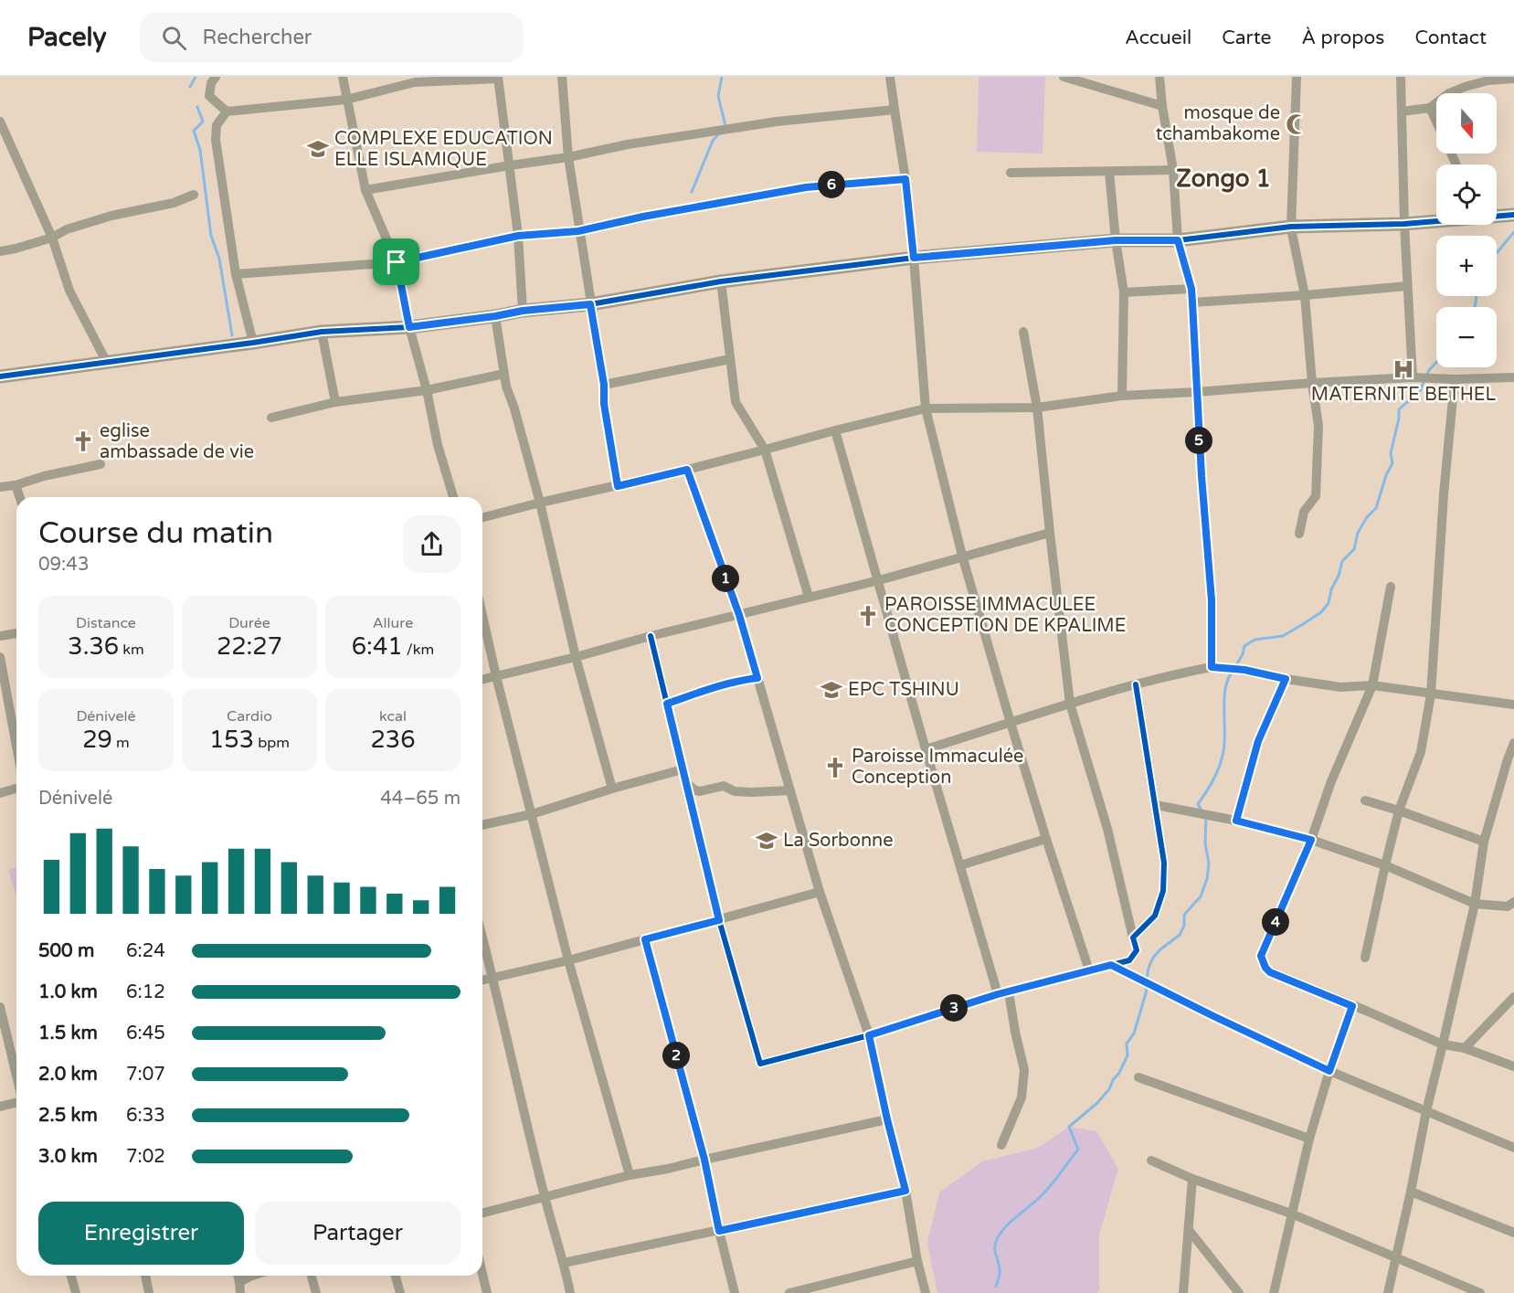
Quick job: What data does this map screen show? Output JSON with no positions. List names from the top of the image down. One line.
{"districts":["Zongo 1"],"places":{"mosque":["mosque de tchambakome"],"school or university":["COMPLEXE EDUCATION ELLE ISLAMIQUE","EPC TSHINU","La Sorbonne"],"hospital":["MATERNITE BETHEL"],"church":["eglise ambassade de vie","PAROISSE IMMACULEE CONCEPTION DE KPALIME","Paroisse Immaculée Conception"]},"north":"bottom","page":{"header":"Pacely","search":"Rechercher","nav":["Accueil","Carte","À propos","Contact"],"map_buttons":["+","−"],"pins":["6","5","1","4","3","2"],"heading":["Course du matin","09:43"],"stats":[["Distance","3.36 km"],["Durée","22:27"],["Allure","6:41 /km"],["Dénivelé","29 m"],["Cardio","153 bpm"],["kcal","236"]],"chart":["Dénivelé","44–65 m"],"list":[{"name":"500 m","note":"6:24"},{"name":"1.0 km","note":"6:12"},{"name":"1.5 km","note":"6:45"},{"name":"2.0 km","note":"7:07"},{"name":"2.5 km","note":"6:33"},{"name":"3.0 km","note":"7:02"}],"buttons":["Enregistrer","Partager"]}}
